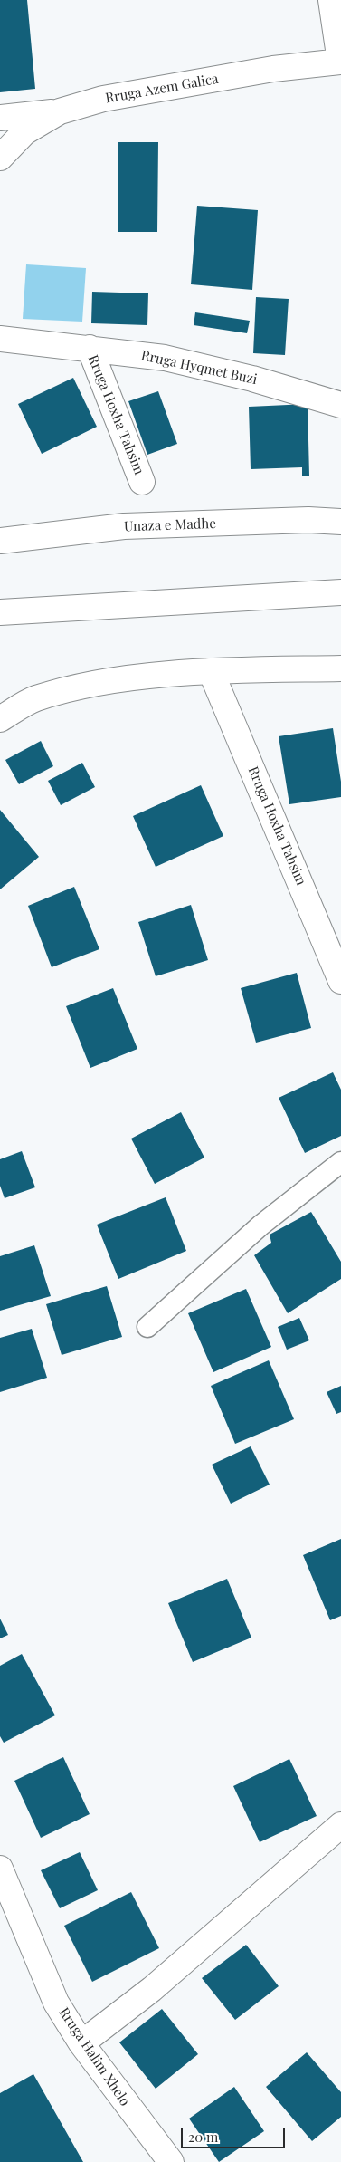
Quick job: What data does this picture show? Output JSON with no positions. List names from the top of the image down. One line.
{"streets":{"main road":["Rruga Azem Galica","Rruga Hyqmet Buzi","Rruga Hoxha Tahsim","Unaza e Madhe","Rruga Halim Xhelo"]},"crossings":[["Rruga Hyqmet Buzi","Rruga Hoxha Tahsim"]],"scale_bar":"20 m"}
